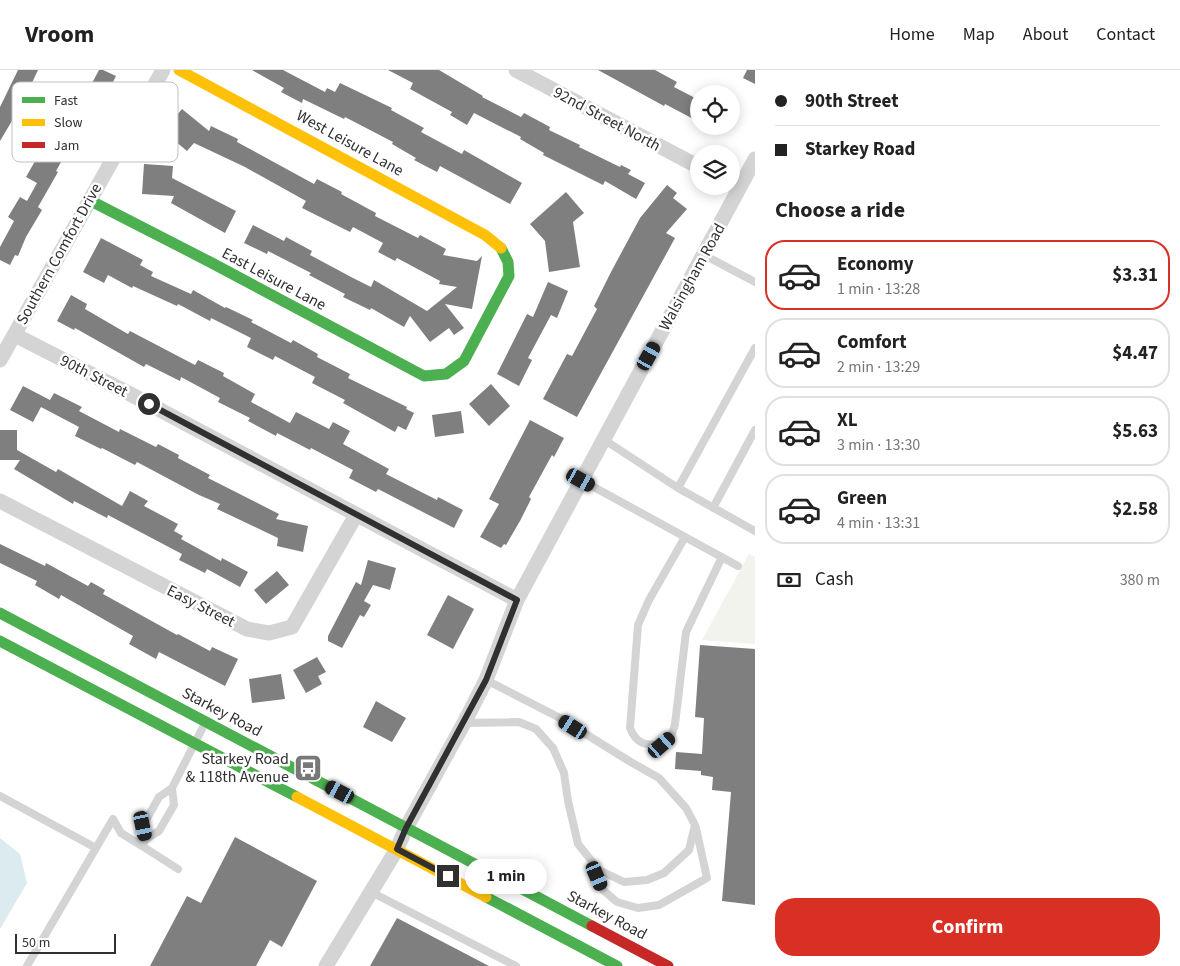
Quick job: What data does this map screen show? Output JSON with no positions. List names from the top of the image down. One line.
{"streets":{"main road":["West Leisure Lane","East Leisure Lane","Starkey Road"],"street":["92nd Street North","Southern Comfort Drive","Walsingham Road","90th Street","Easy Street"]},"crossings":[["West Leisure Lane","East Leisure Lane"],["Southern Comfort Drive","East Leisure Lane"],["Southern Comfort Drive","90th Street"],["Walsingham Road","90th Street"],["Walsingham Road","Starkey Road"],["90th Street","Easy Street"]],"places":{"bus stop":["Starkey Road & 118th Avenue"]},"legend":["Fast","Slow","Jam"],"scale_bar":"50 m","page":{"header":"Vroom","nav":["Home","Map","About","Contact"],"banner":["90th Street","Starkey Road"],"heading":"Choose a ride","list":[{"name":"Economy","note":"1 min · 13:28","value":"$3.31"},{"name":"Comfort","note":"2 min · 13:29","value":"$4.47"},{"name":"XL","note":"3 min · 13:30","value":"$5.63"},{"name":"Green","note":"4 min · 13:31","value":"$2.58"}],"pay":["Cash","380 m"],"bubble":"1 min","buttons":"Confirm","scale":"50 m"}}
